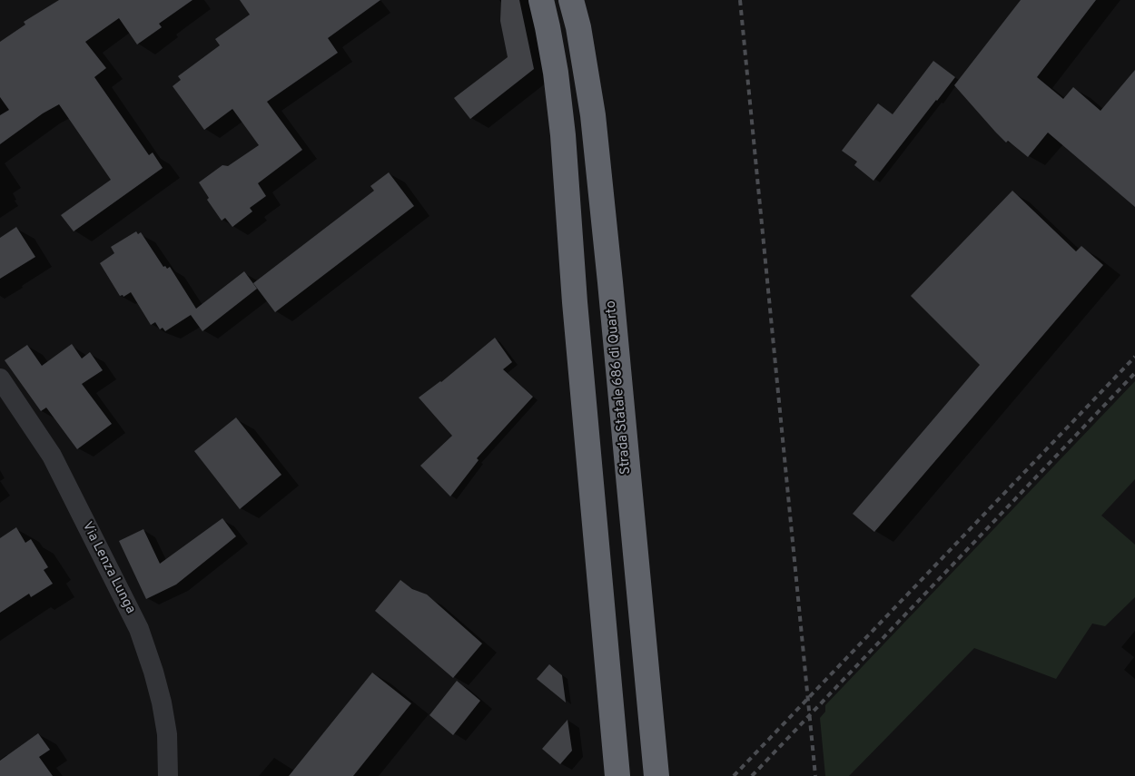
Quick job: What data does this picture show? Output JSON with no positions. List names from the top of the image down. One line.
{"streets":{"highway":["Strada Statale 686 di Quarto"],"street":["Via Lenza Lunga"]}}
